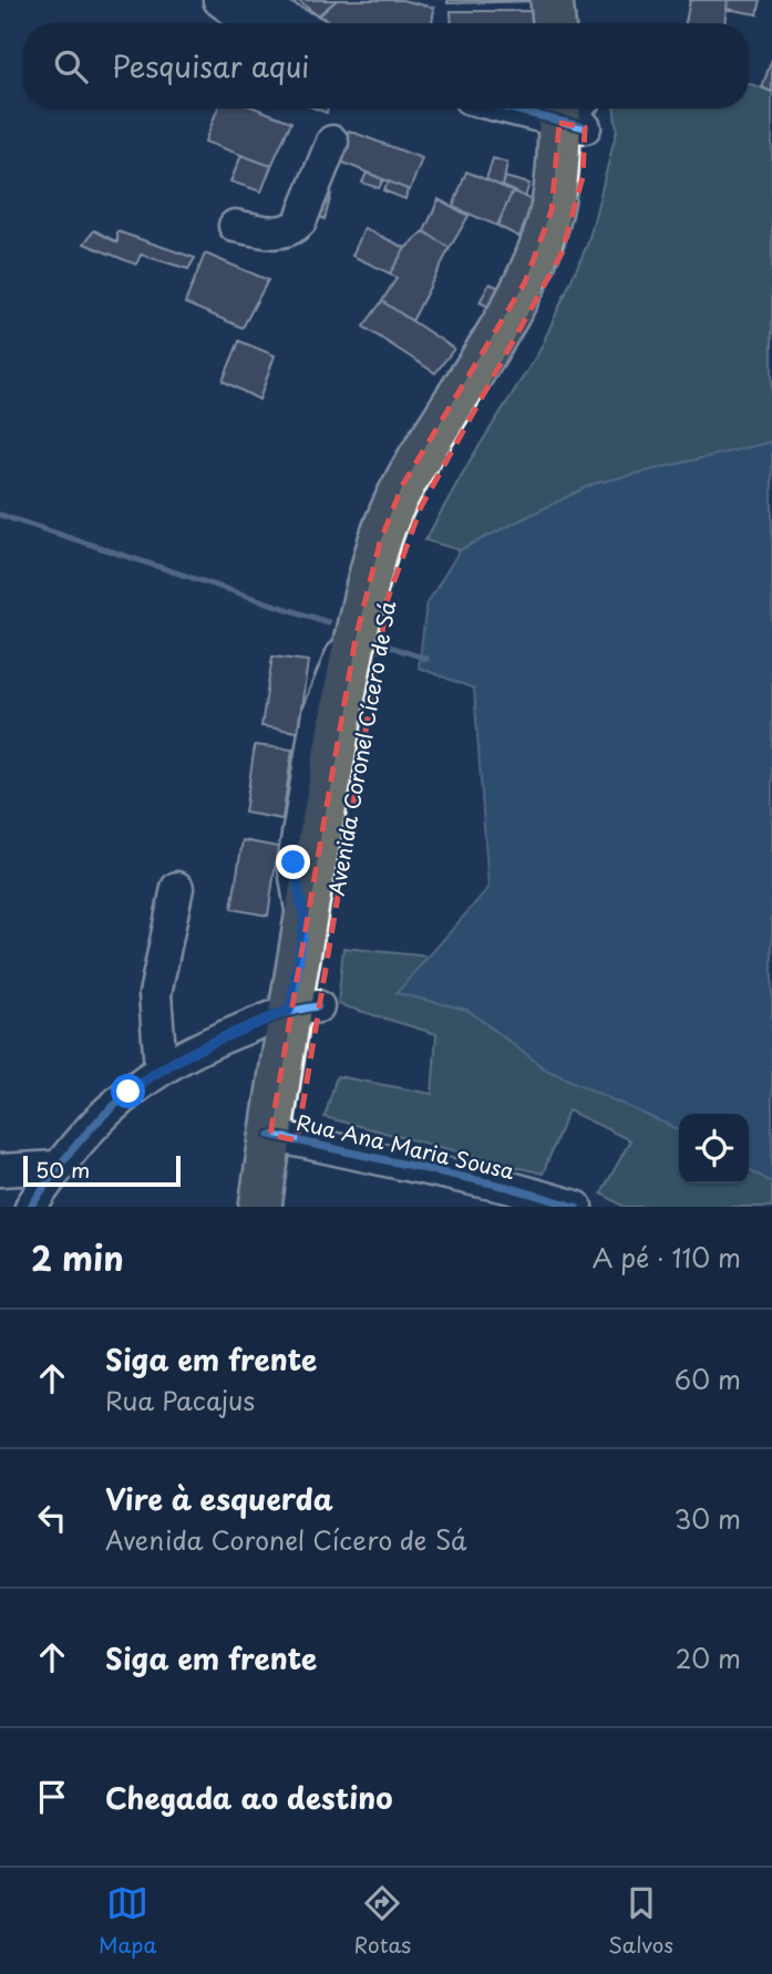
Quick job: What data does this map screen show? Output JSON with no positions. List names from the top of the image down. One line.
{"streets":{"main road":["Avenida Coronel Cícero de Sá"],"street":["Rua Ana Maria Sousa"]},"crossings":[["Avenida Coronel Cícero de Sá","Rua Ana Maria Sousa"]],"scale_bar":"50 m","page":{"search":"Pesquisar aqui","scale":"50 m","heading":["2 min","A pé · 110 m"],"list":[["Siga em frente","Rua Pacajus","60 m"],["Vire à esquerda","Avenida Coronel Cícero de Sá","30 m"],["Siga em frente","20 m"],"Chegada ao destino"],"nav":["Mapa","Rotas","Salvos"]}}
